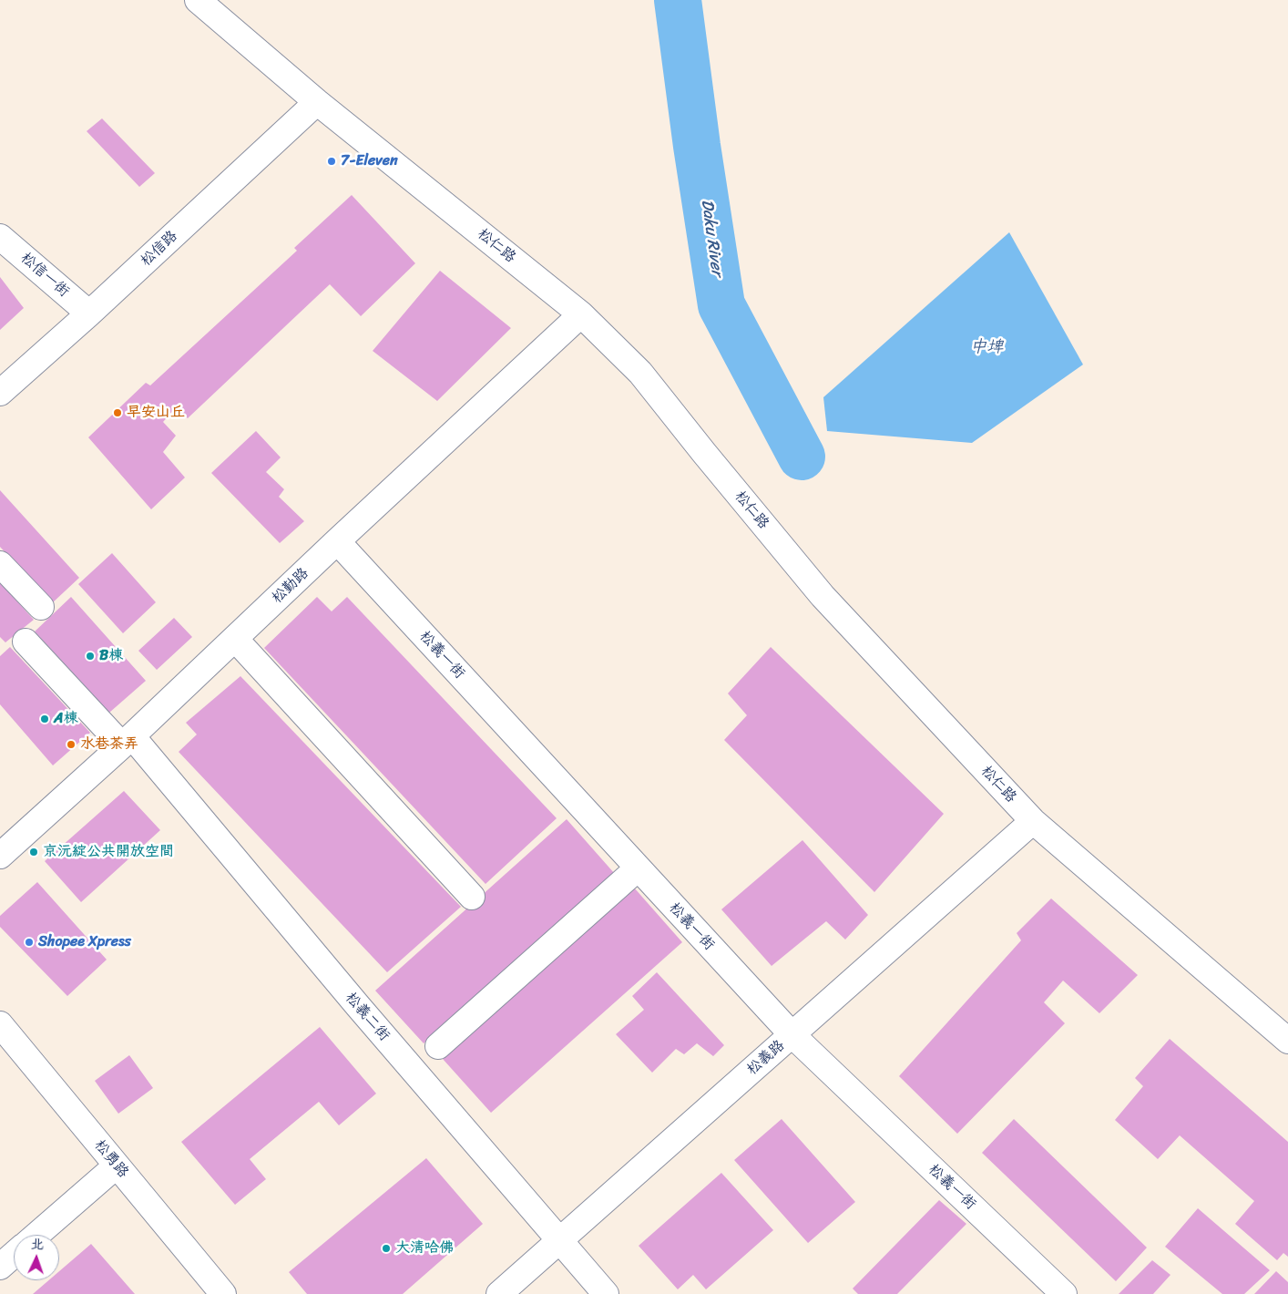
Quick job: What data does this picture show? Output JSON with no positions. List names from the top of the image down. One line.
{"streets":{"street":["松仁路","松信路","松信一街","松勤路","松義一街","松義二街","松義路","松勇路"]},"crossings":[["松仁路","松信路"],["松仁路","松勤路"],["松仁路","松義路"],["松信路","松信一街"],["松勤路","松義一街"],["松勤路","松義二街"],["松義一街","松義路"],["松義二街","松義路"]],"water":["Daku River","中埤"],"places":["7-Eleven","早安山丘","B棟","A棟","水巷茶弄","京沅綻公共開放空間","Shopee Xpress","大清哈佛"],"north":"top"}
